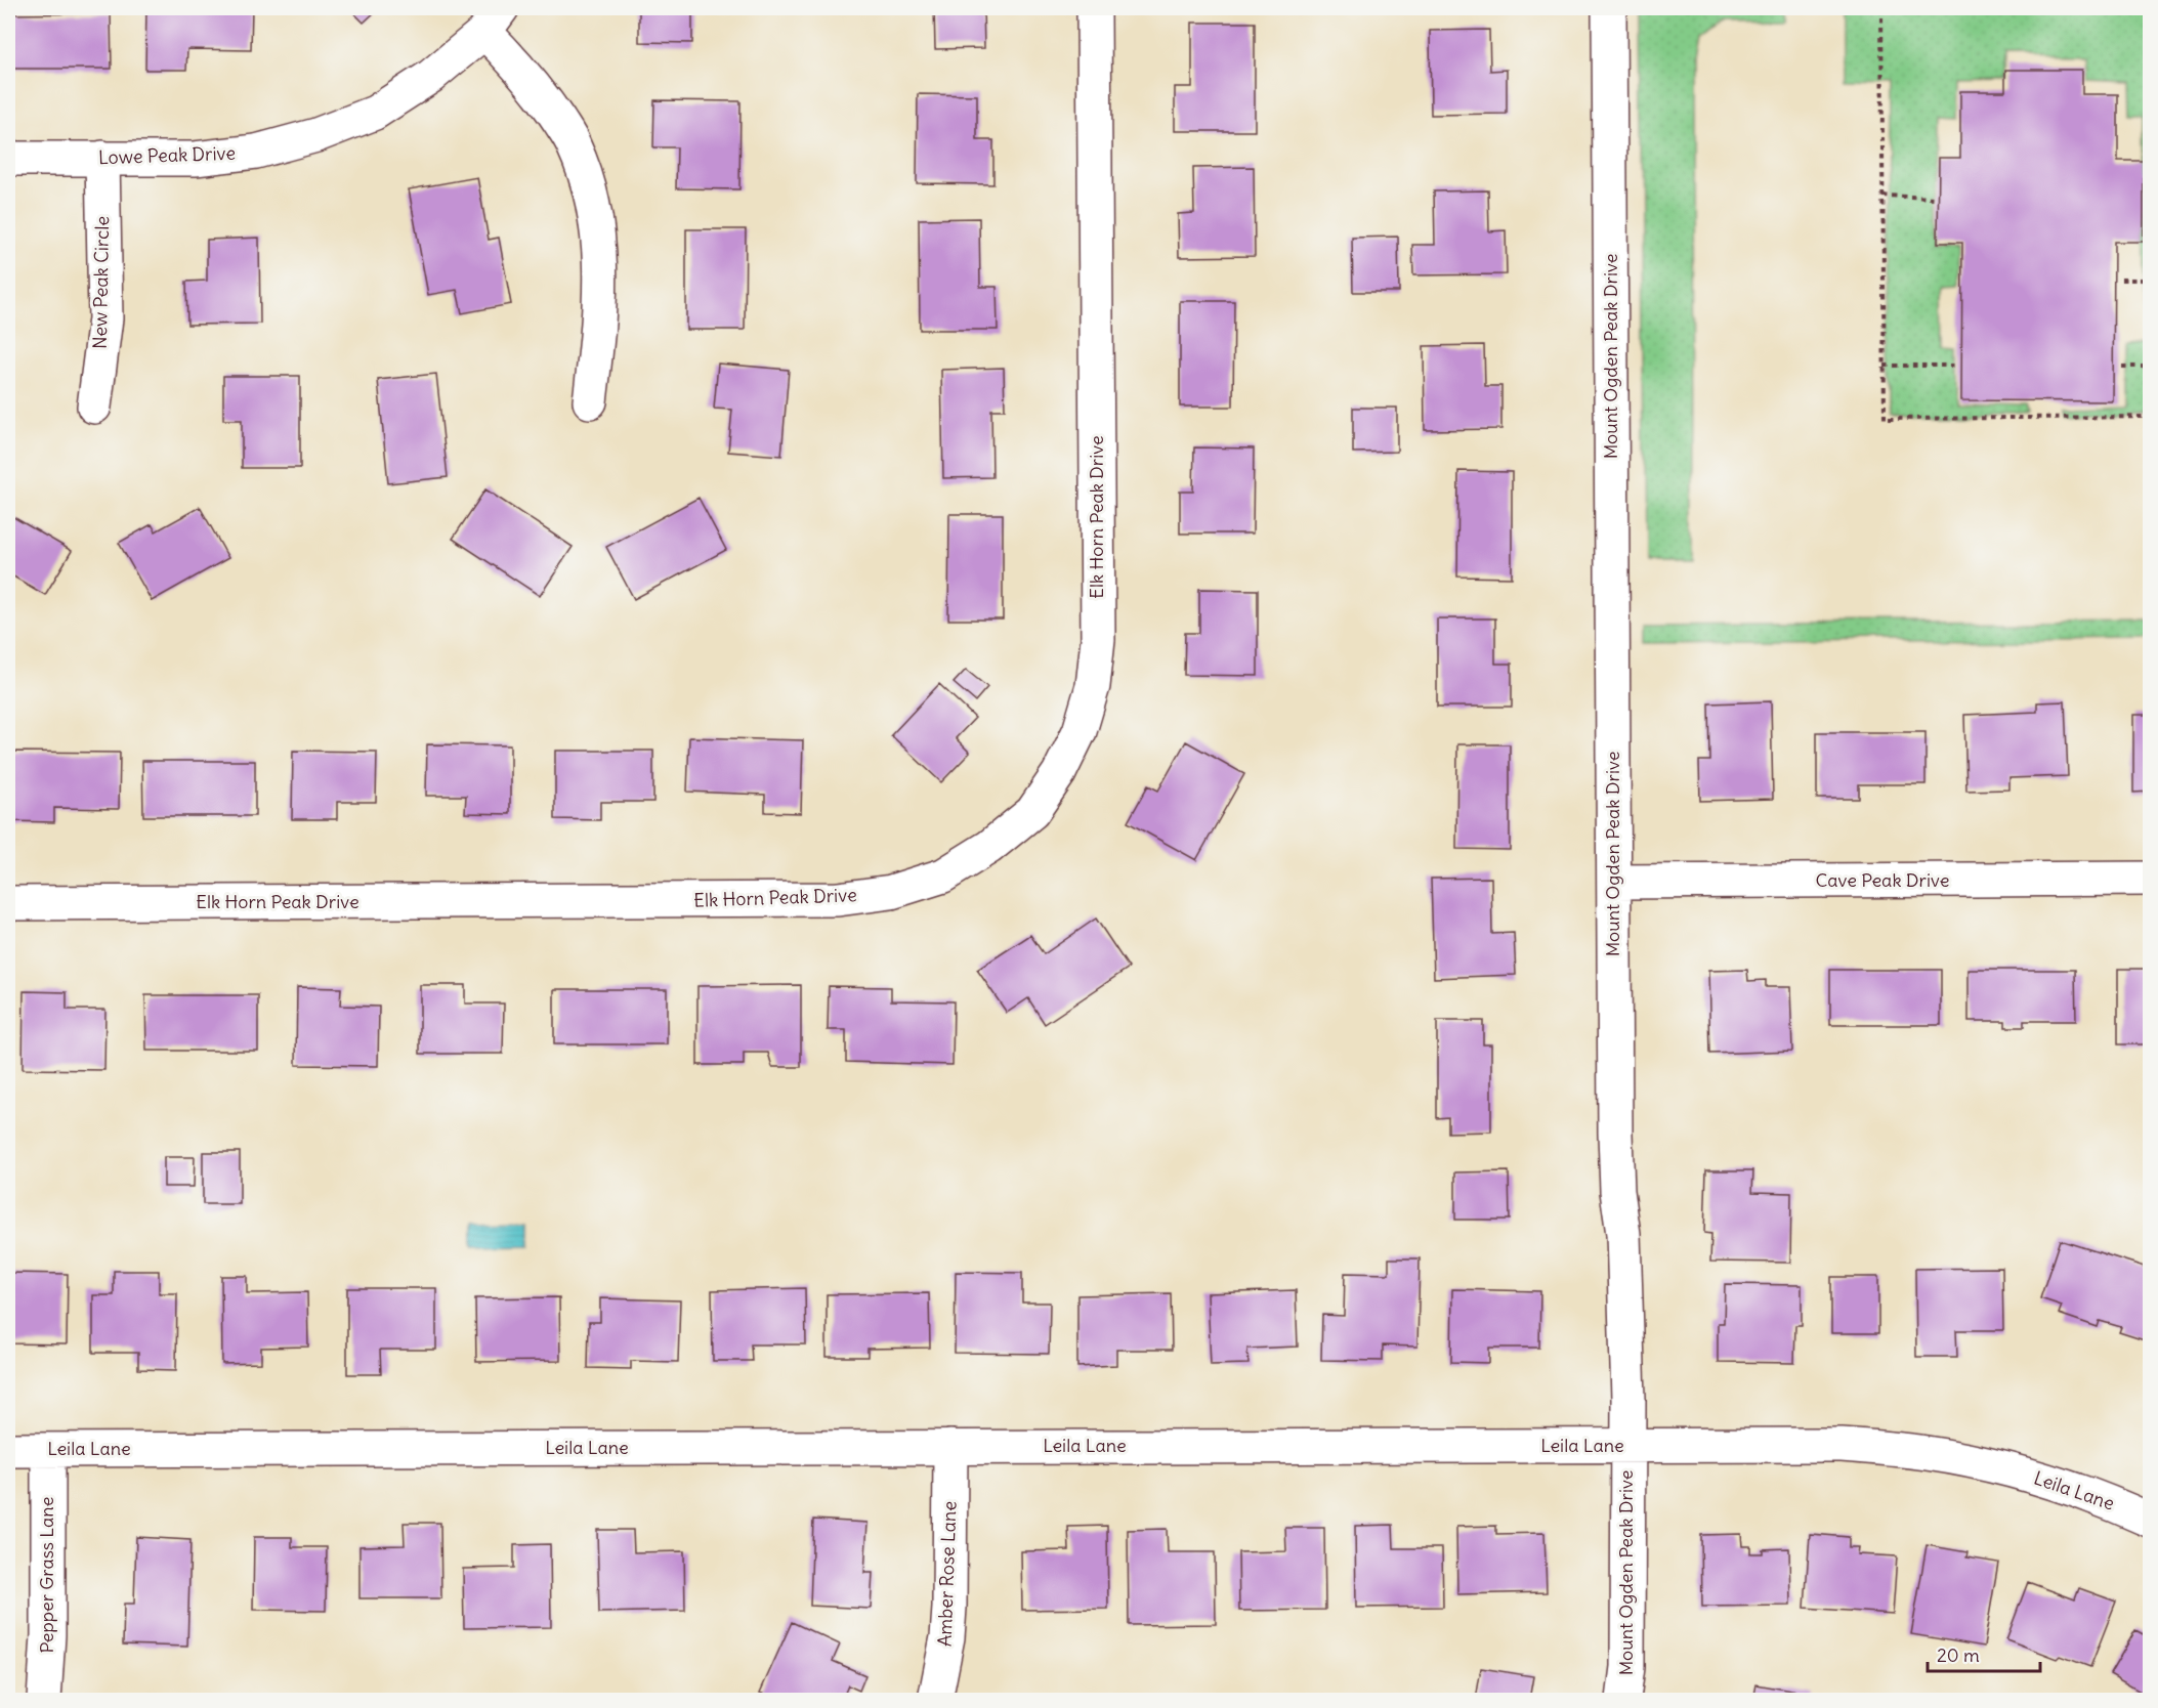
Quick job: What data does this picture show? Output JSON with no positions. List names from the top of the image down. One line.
{"streets":{"street":["Lowe Peak Drive","New Peak Circle","Mount Ogden Peak Drive","Elk Horn Peak Drive","Cave Peak Drive","Leila Lane","Amber Rose Lane","Pepper Grass Lane"]},"crossings":[["Lowe Peak Drive","New Peak Circle"],["Mount Ogden Peak Drive","Cave Peak Drive"],["Mount Ogden Peak Drive","Leila Lane"],["Leila Lane","Amber Rose Lane"],["Leila Lane","Pepper Grass Lane"]],"scale_bar":"20 m"}
